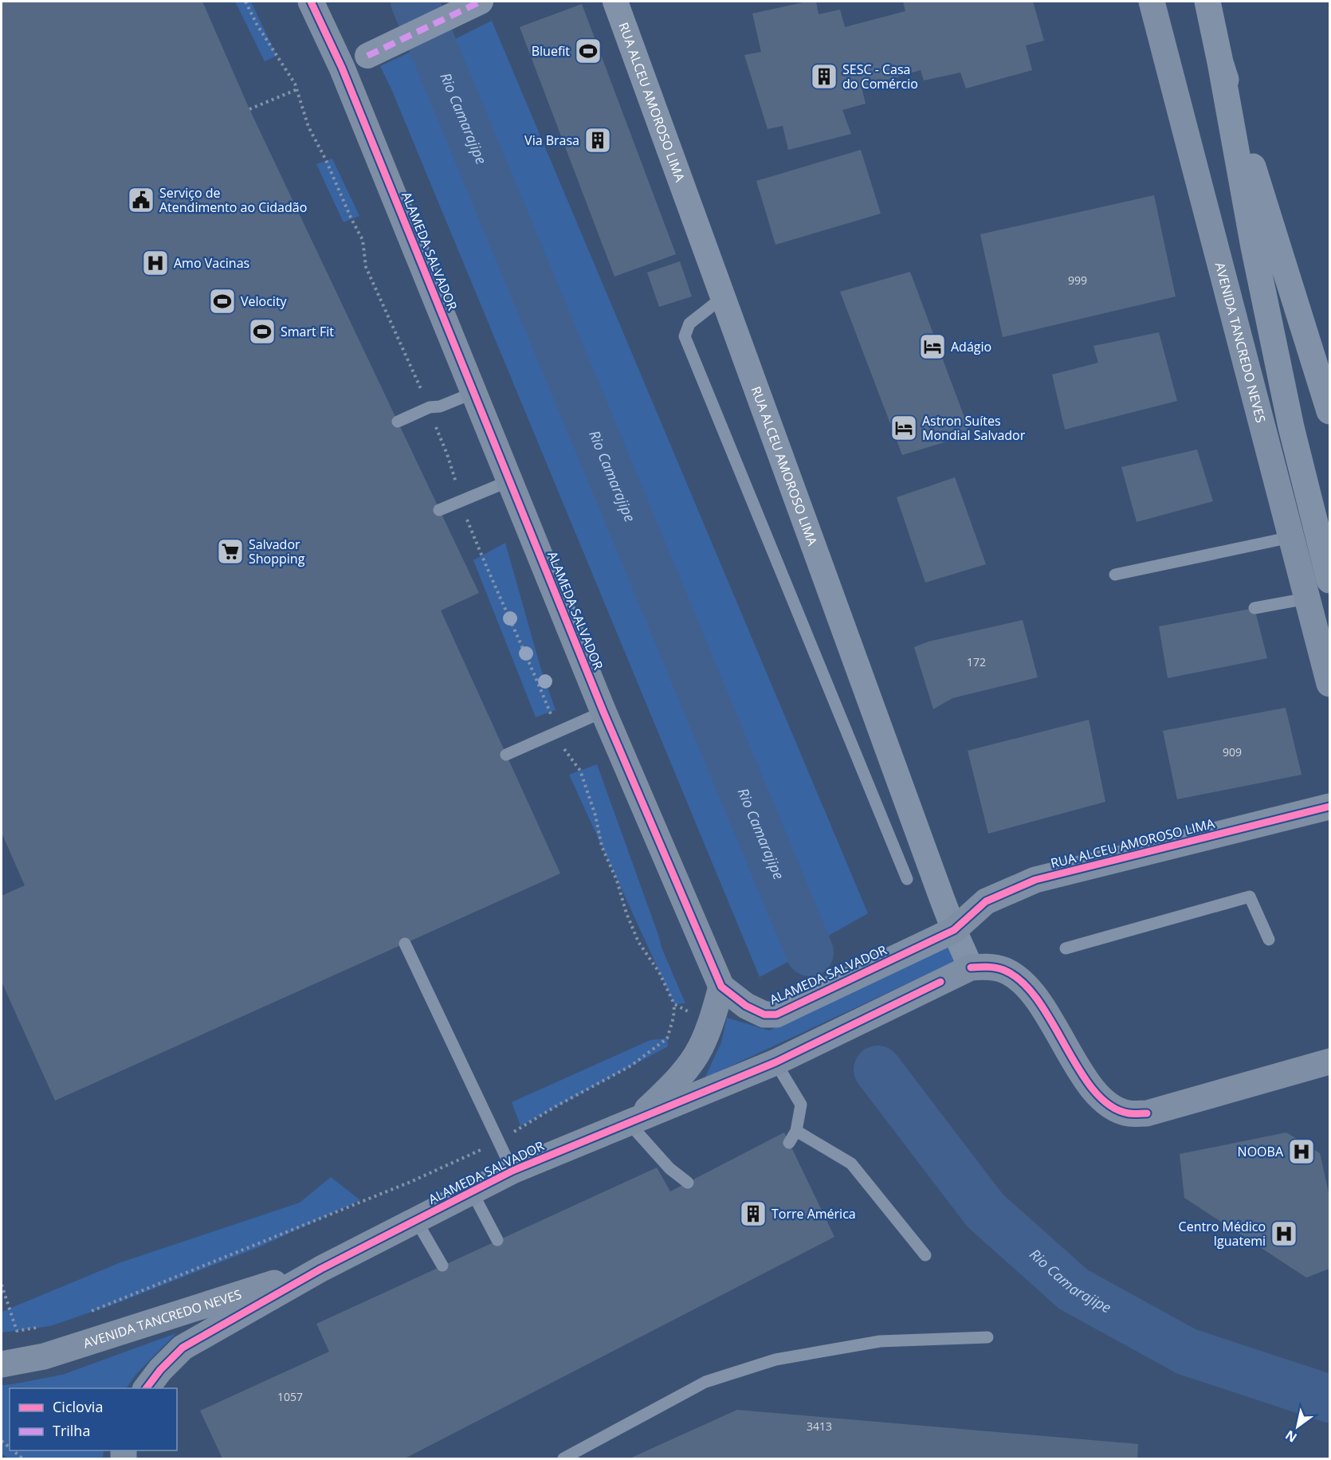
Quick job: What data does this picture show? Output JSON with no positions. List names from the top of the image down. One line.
{"streets":{"street":["RUA ALCEU AMOROSO LIMA","ALAMEDA SALVADOR","AVENIDA TANCREDO NEVES"]},"crossings":[["RUA ALCEU AMOROSO LIMA","ALAMEDA SALVADOR"],["ALAMEDA SALVADOR","AVENIDA TANCREDO NEVES"]],"water":["Rio Camarajipe"],"places":{"sports":["Bluefit","Velocity","Smart Fit"],"building":["SESC - Casa do Comércio","Via Brasa","Torre América"],"public building":["Serviço de Atendimento ao Cidadão"],"hospital":["Amo Vacinas","NOOBA","Centro Médico Iguatemi"],"hotel":["Adágio","Astron Suítes Mondial Salvador"],"supermarket":["Salvador Shopping"]},"house_numbers":["999","172","909","1057","3413"],"legend":["Ciclovia","Trilha"],"north":"bottom left"}
